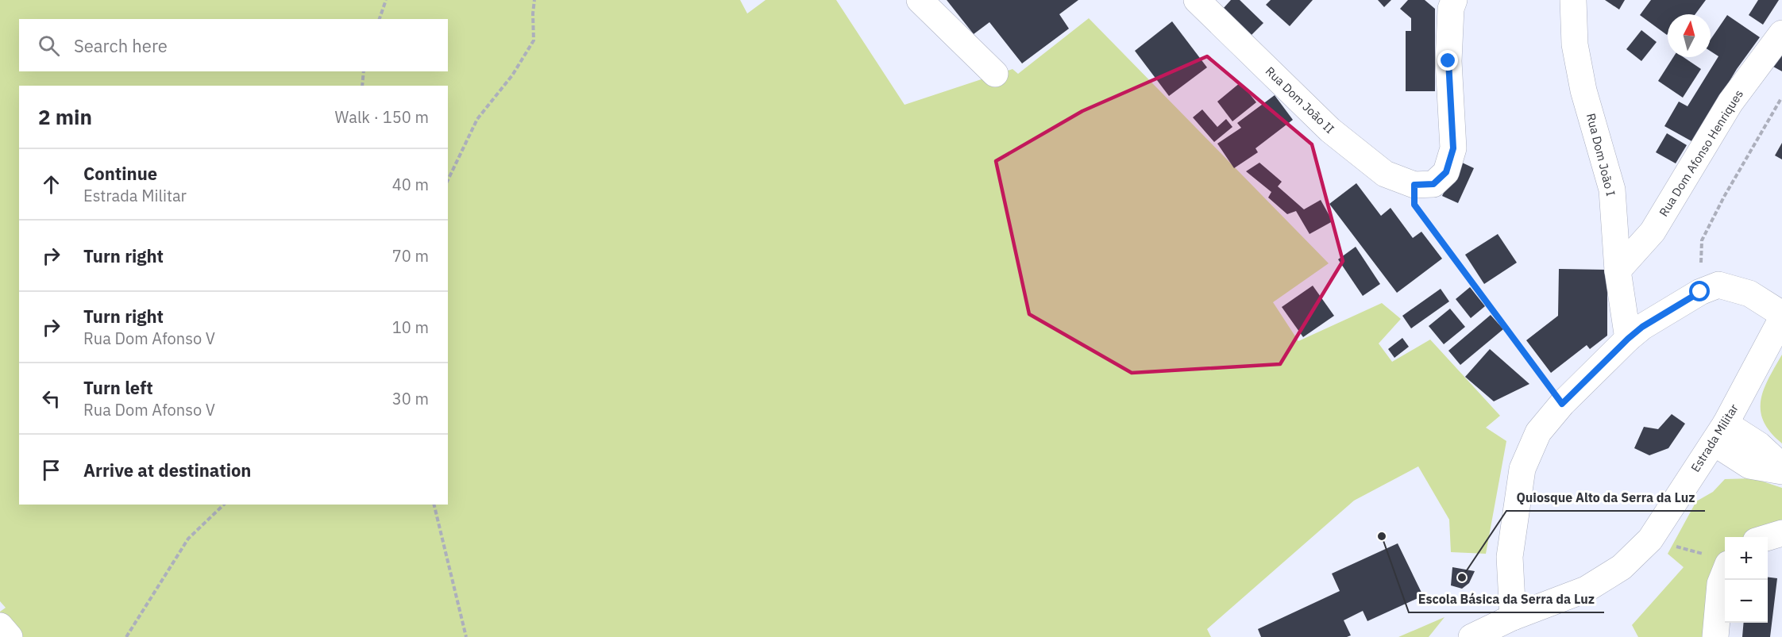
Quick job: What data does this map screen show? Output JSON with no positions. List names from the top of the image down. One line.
{"streets":{"street":["Rua Dom João II","Rua Dom Afonso Henriques","Rua Dom João I","Estrada Militar"]},"crossings":[["Rua Dom Afonso Henriques","Rua Dom João I"]],"places":["Escola Básica da Serra da Luz","Quiosque Alto da Serra da Luz"],"north":"top","page":{"search":"Search here","heading":["2 min","Walk · 150 m"],"list":[["Continue","Estrada Militar","40 m"],["Turn right","70 m"],["Turn right","Rua Dom Afonso V","10 m"],["Turn left","Rua Dom Afonso V","30 m"],"Arrive at destination"],"map_buttons":["+","−"]}}
